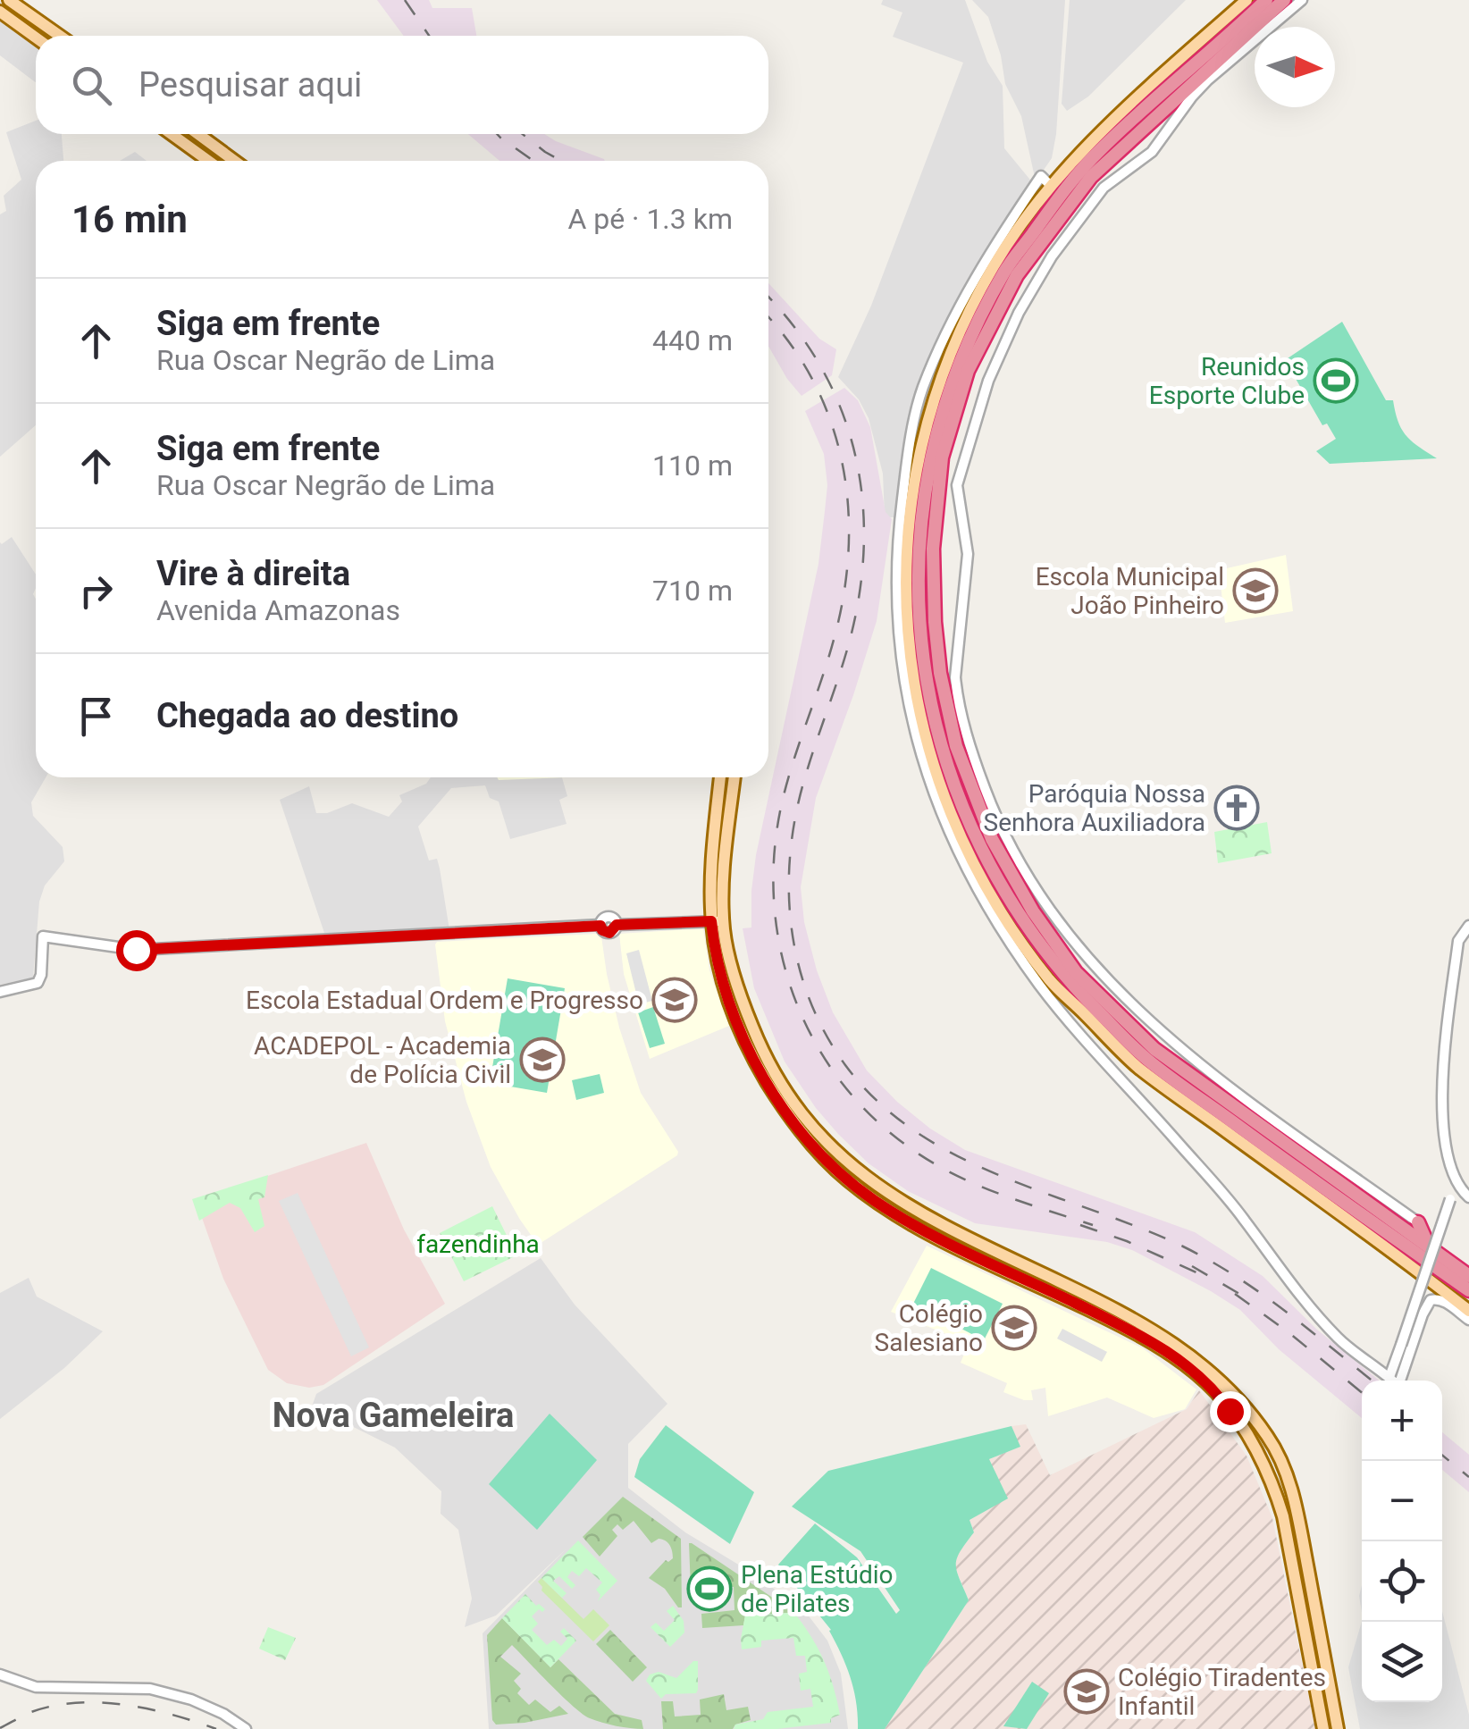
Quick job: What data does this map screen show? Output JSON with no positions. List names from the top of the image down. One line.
{"districts":["Nova Gameleira"],"parks":["fazendinha"],"places":{"sports":["Reunidos Esporte Clube","Plena Estúdio de Pilates"],"school or university":["Escola Municipal João Pinheiro","Escola Estadual Ordem e Progresso","ACADEPOL - Academia de Polícia Civil","Colégio Salesiano","Colégio Tiradentes Infantil"],"church":["Paróquia Nossa Senhora Auxiliadora"]},"north":"right","page":{"search":"Pesquisar aqui","heading":["16 min","A pé · 1.3 km"],"list":[["Siga em frente","Rua Oscar Negrão de Lima","440 m"],["Siga em frente","Rua Oscar Negrão de Lima","110 m"],["Vire à direita","Avenida Amazonas","710 m"],"Chegada ao destino"],"map_buttons":["+","−"]}}
